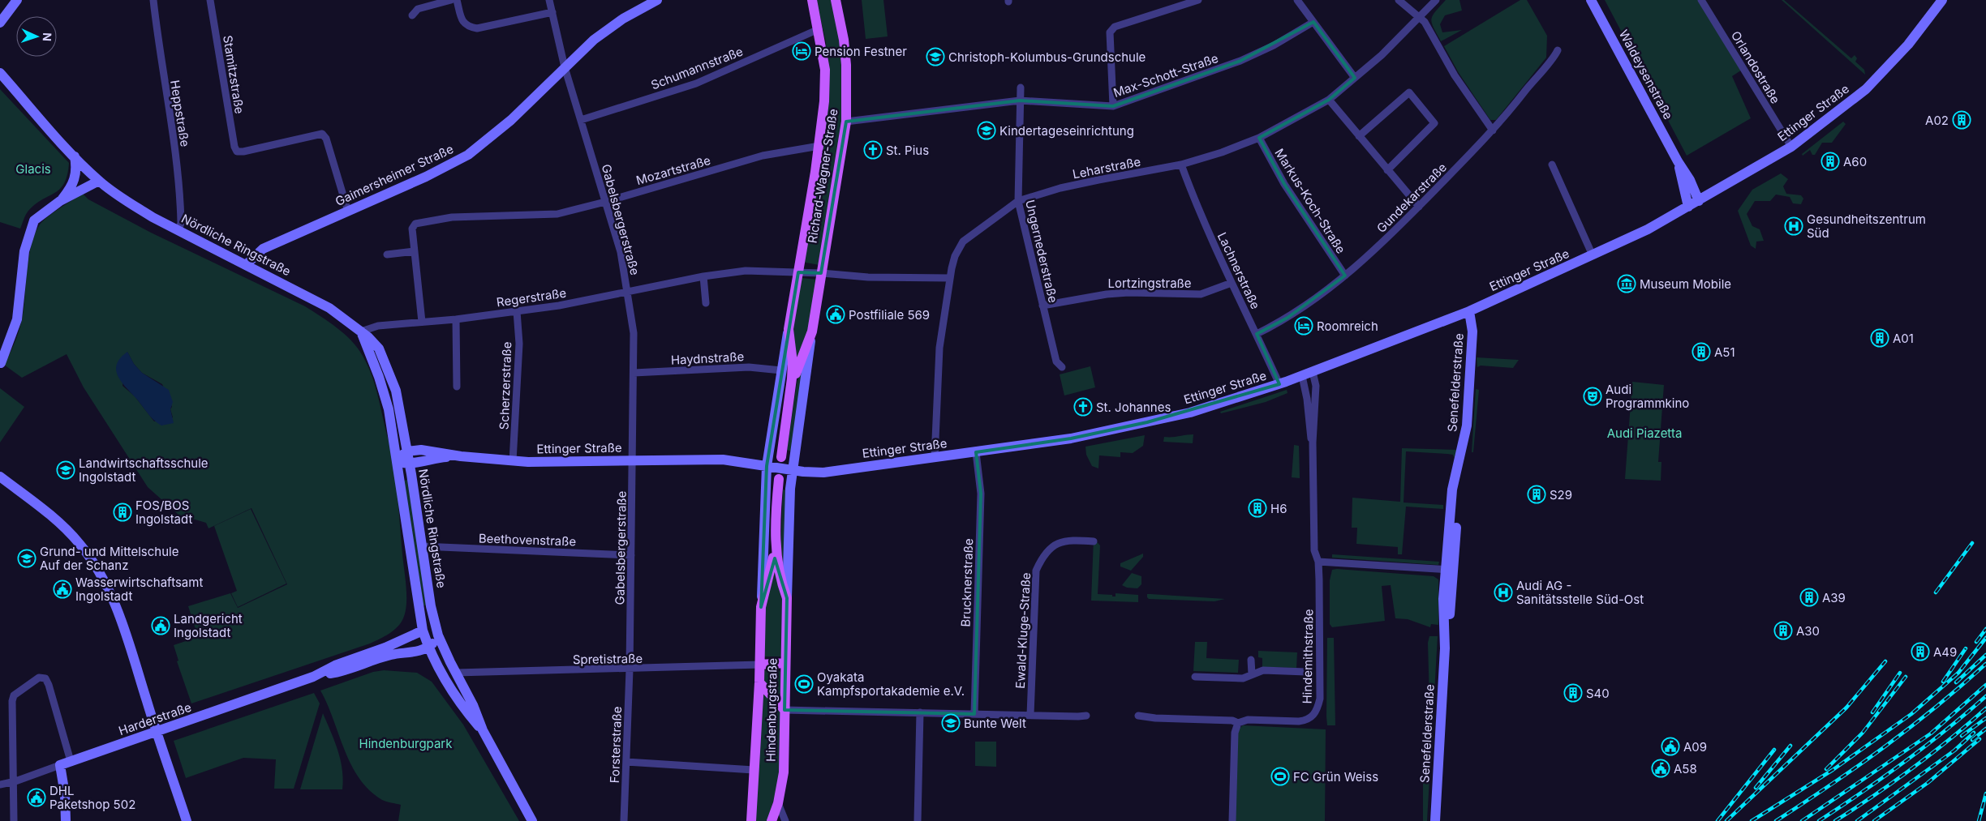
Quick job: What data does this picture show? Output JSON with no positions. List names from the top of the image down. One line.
{"streets":{"main road":["Waldeysenstraße","Ettinger Straße","Gaimersheimer Straße","Richard-Wagner-Straße","Nördliche Ringstraße","Senefelderstraße","Hindenburgstraße","Harderstraße"],"street":["Orlandostraße","Schumannstraße","Stamitzstraße","Max-Schott-Straße","Heppstraße","Leharstraße","Mozartstraße","Gundekarstraße","Markus-Koch-Straße","Gabelsbergerstraße","Ungernederstraße","Lachnerstraße","Lortzingstraße","Regerstraße","Haydnstraße","Scherzerstraße","Beethovenstraße","Brucknerstraße","Ewald-Kluge-Straße","Hindemithstraße","Spretistraße","Forsterstraße"]},"crossings":[["Orlandostraße","Ettinger Straße"],["Schumannstraße","Richard-Wagner-Straße"],["Schumannstraße","Gabelsbergerstraße"],["Stamitzstraße","Gaimersheimer Straße"],["Waldeysenstraße","Ettinger Straße"],["Max-Schott-Straße","Richard-Wagner-Straße"],["Max-Schott-Straße","Ungernederstraße"],["Ettinger Straße","Leharstraße"],["Ettinger Straße","Richard-Wagner-Straße"],["Ettinger Straße","Gabelsbergerstraße"],["Ettinger Straße","Nördliche Ringstraße"],["Ettinger Straße","Lachnerstraße"],["Ettinger Straße","Senefelderstraße"],["Ettinger Straße","Scherzerstraße"],["Ettinger Straße","Brucknerstraße"],["Ettinger Straße","Hindemithstraße"],["Ettinger Straße","Hindenburgstraße"],["Heppstraße","Nördliche Ringstraße"],["Leharstraße","Markus-Koch-Straße"],["Leharstraße","Ungernederstraße"],["Leharstraße","Lachnerstraße"],["Leharstraße","Regerstraße"],["Mozartstraße","Richard-Wagner-Straße"],["Mozartstraße","Gabelsbergerstraße"],["Gaimersheimer Straße","Gabelsbergerstraße"],["Gaimersheimer Straße","Nördliche Ringstraße"],["Richard-Wagner-Straße","Regerstraße"],["Richard-Wagner-Straße","Haydnstraße"],["Richard-Wagner-Straße","Hindenburgstraße"],["Gundekarstraße","Markus-Koch-Straße"],["Gundekarstraße","Lachnerstraße"],["Gabelsbergerstraße","Regerstraße"],["Gabelsbergerstraße","Haydnstraße"],["Gabelsbergerstraße","Beethovenstraße"],["Gabelsbergerstraße","Spretistraße"],["Gabelsbergerstraße","Forsterstraße"],["Nördliche Ringstraße","Regerstraße"],["Nördliche Ringstraße","Beethovenstraße"],["Nördliche Ringstraße","Spretistraße"],["Nördliche Ringstraße","Harderstraße"],["Ungernederstraße","Lortzingstraße"],["Lachnerstraße","Lortzingstraße"],["Regerstraße","Scherzerstraße"],["Spretistraße","Hindenburgstraße"],["Spretistraße","Forsterstraße"]],"parks":["Glacis","Audi Piazetta","Hindenburgpark"],"places":{"hotel":["Pension Festner","Roomreich"],"school or university":["Christoph-Kolumbus-Grundschule","Kindertageseinrichtung","Landwirtschaftsschule Ingolstadt","Grund- und Mittelschule Auf der Schanz","Bunte Welt"],"building":["A02","A60","A01","A51","S29","H6","FOS/BOS Ingolstadt","A39","A30","A49","S40"],"church":["St. Pius","St. Johannes"],"hospital":["Gesundheitszentrum Süd","Audi AG - Sanitätsstelle Süd-Ost"],"museum":["Museum Mobile"],"public building":["Postfiliale 569","Wasserwirtschaftsamt Ingolstadt","Landgericht Ingolstadt","A09","A58","DHL Paketshop 502"],"theatre":["Audi Programmkino"],"sports":["Oyakata Kampfsportakademie e.V.","FC Grün Weiss"]},"north":"right"}
